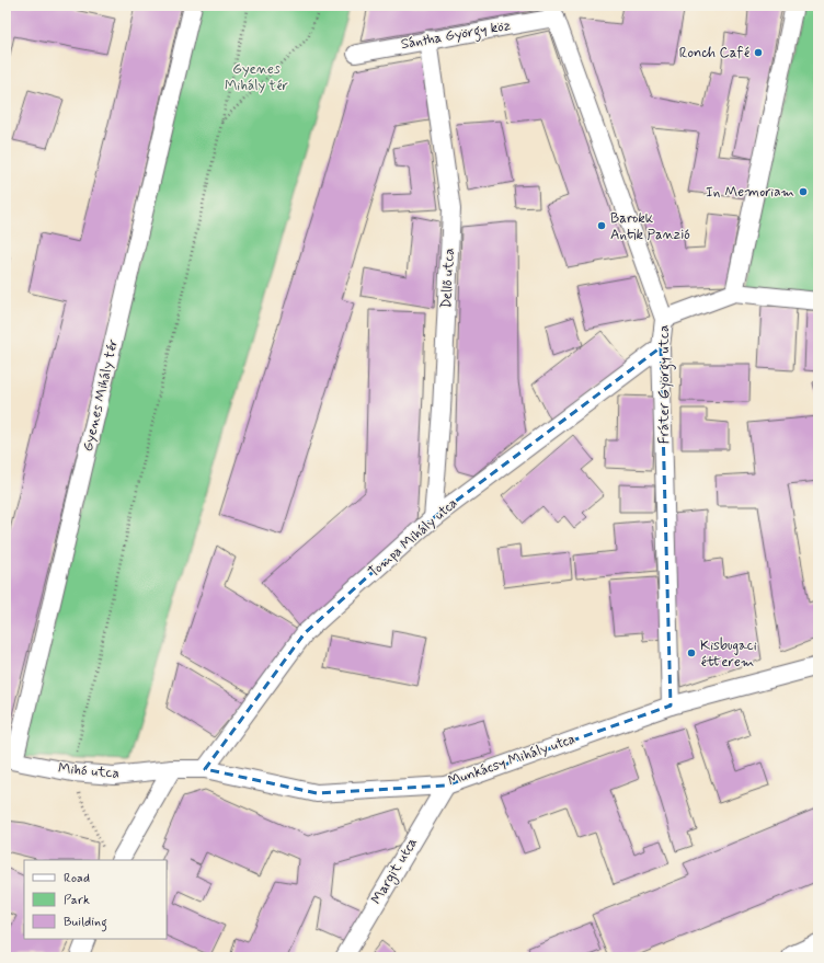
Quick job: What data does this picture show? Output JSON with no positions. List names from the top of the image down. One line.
{"streets":{"street":["Sántha György köz","Dellő utca","Fráter György utca","Gyenes Mihály tér","Tompa Mihály utca","Munkácsy Mihály utca","Mihó utca","Margit utca"]},"crossings":[["Sántha György köz","Dellő utca"],["Sántha György köz","Fráter György utca"],["Dellő utca","Tompa Mihály utca"],["Fráter György utca","Tompa Mihály utca"],["Fráter György utca","Munkácsy Mihály utca"],["Gyenes Mihály tér","Mihó utca"],["Tompa Mihály utca","Munkácsy Mihály utca"],["Munkácsy Mihály utca","Mihó utca"],["Munkácsy Mihály utca","Margit utca"]],"parks":["Gyenes Mihály tér"],"places":["Ronch Café","In Memoriam","Barokk Antik Panzió","Kisbugaci étterem"],"legend":["Road","Park","Building"]}
